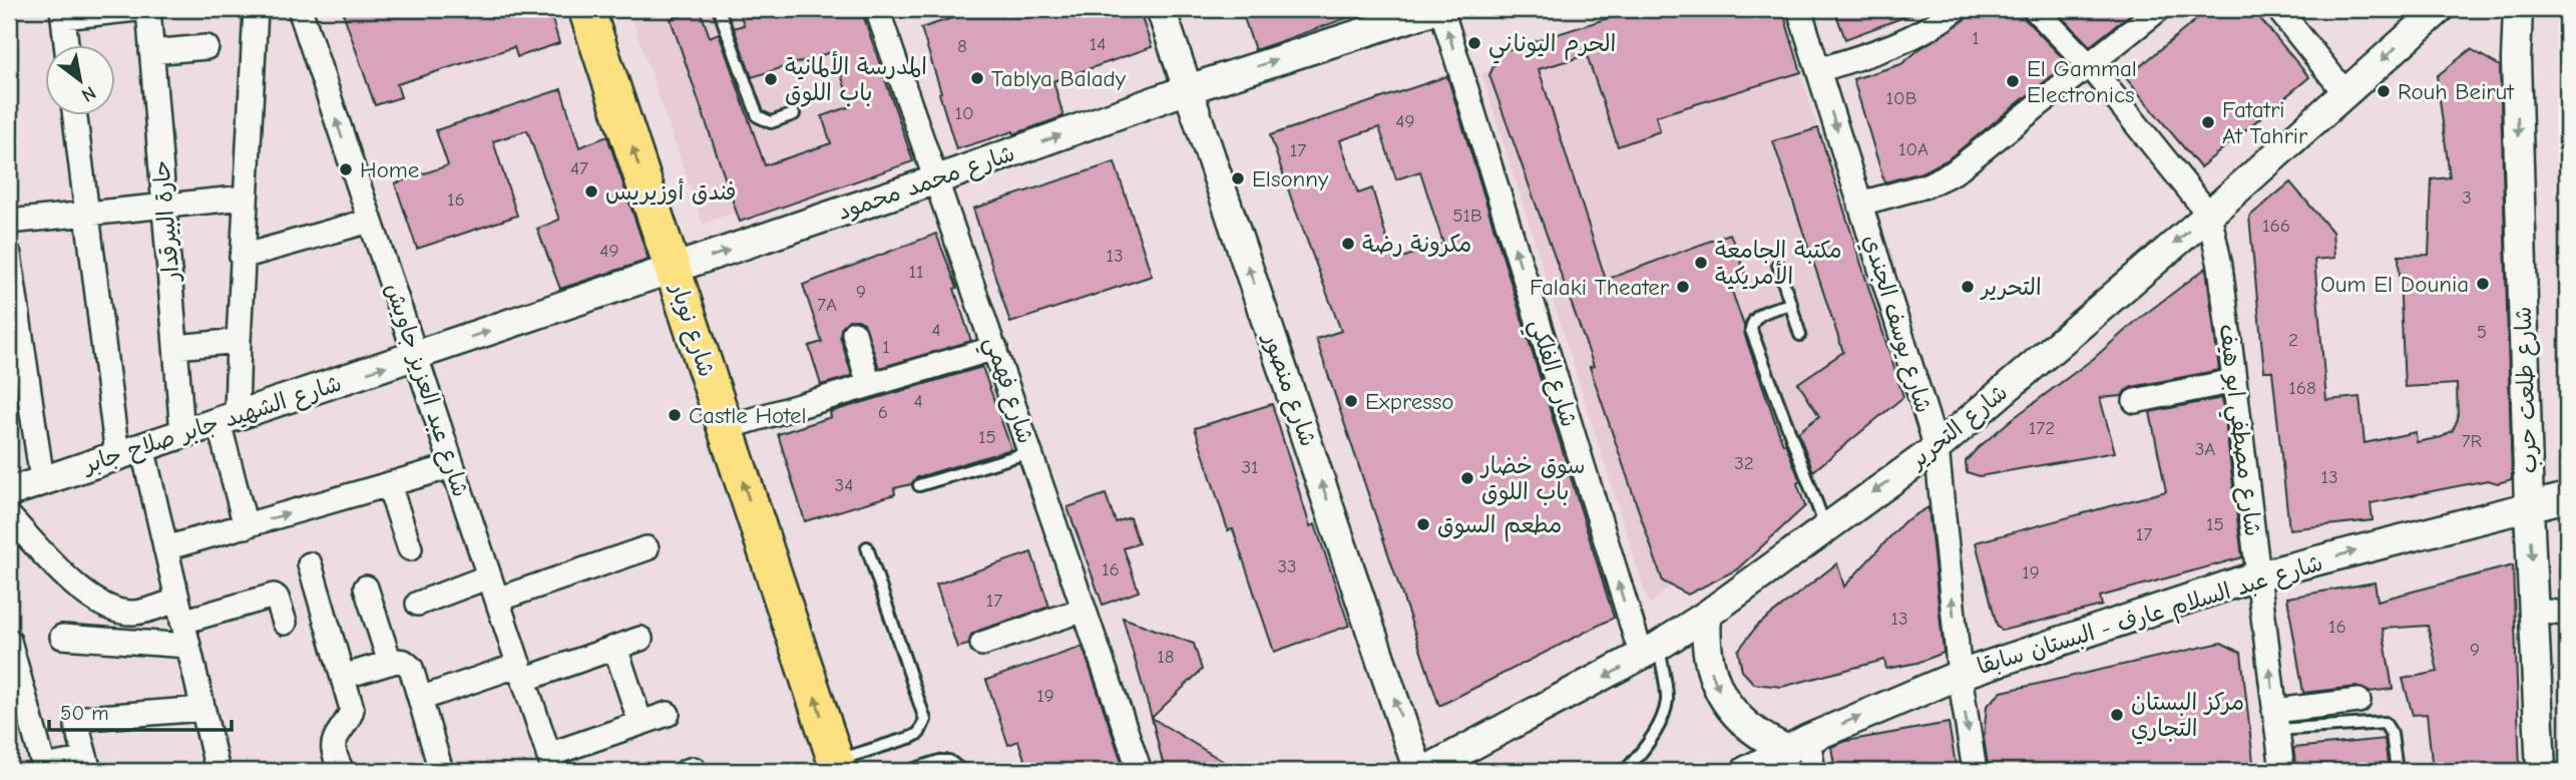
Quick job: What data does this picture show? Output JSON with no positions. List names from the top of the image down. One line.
{"streets":{"main road":["شارع نوبار"],"street":["شارع محمد محمود","حارة البيرقدار","شارع يوسف الجندي","شارع الفلكي","شارع عبد العزيز جاويش","شارع فهمي","شارع منصور","شارع طلعت حرب","شارع الشهيد جابر صلاح جابر","شارع التحرير","شارع مصطفي ابو هيف","شارع عبد السلام عارف - البستان سابقا"]},"crossings":[["شارع محمد محمود","شارع نوبار"],["شارع محمد محمود","شارع الفلكي"],["شارع محمد محمود","شارع عبد العزيز جاويش"],["شارع محمد محمود","شارع فهمي"],["شارع محمد محمود","شارع منصور"],["شارع محمد محمود","شارع الشهيد جابر صلاح جابر"],["حارة البيرقدار","شارع الشهيد جابر صلاح جابر"],["شارع يوسف الجندي","شارع التحرير"],["شارع يوسف الجندي","شارع عبد السلام عارف - البستان سابقا"],["شارع الفلكي","شارع التحرير"],["شارع عبد العزيز جاويش","شارع الشهيد جابر صلاح جابر"],["شارع طلعت حرب","شارع عبد السلام عارف - البستان سابقا"],["شارع التحرير","شارع مصطفي ابو هيف"],["شارع مصطفي ابو هيف","شارع عبد السلام عارف - البستان سابقا"]],"one_way":["شارع محمد محمود","شارع نوبار","شارع الفلكي","شارع منصور","شارع طلعت حرب","شارع عبد السلام عارف - البستان سابقا"],"places":["الحرم اليوناني","Tablya Balady","المدرسة الألمانية باب اللوق","El Gammal Electronics","Rouh Beirut","Fatatri At Tahrir","Home","Elsonny","فندق أوزيريس","مكرونة رضة","مكتبة الجامعة الأمريكية","Oum El Dounia","Falaki Theater","التحرير","Expresso","Castle Hotel","سوق خضار باب اللوق","مطعم السوق","مركز البستان التجاري"],"house_numbers":["1","14","8","10B","10","49","10A","17","47","3","16","51B","166","49","13","11","9","7A","4","5","2","1","168","4","6","172","15","7R","3A","32","31","13","34","15","17","33","16","19","17","13","16","9","18","19"],"scale_bar":"50 m","north":"bottom right"}
